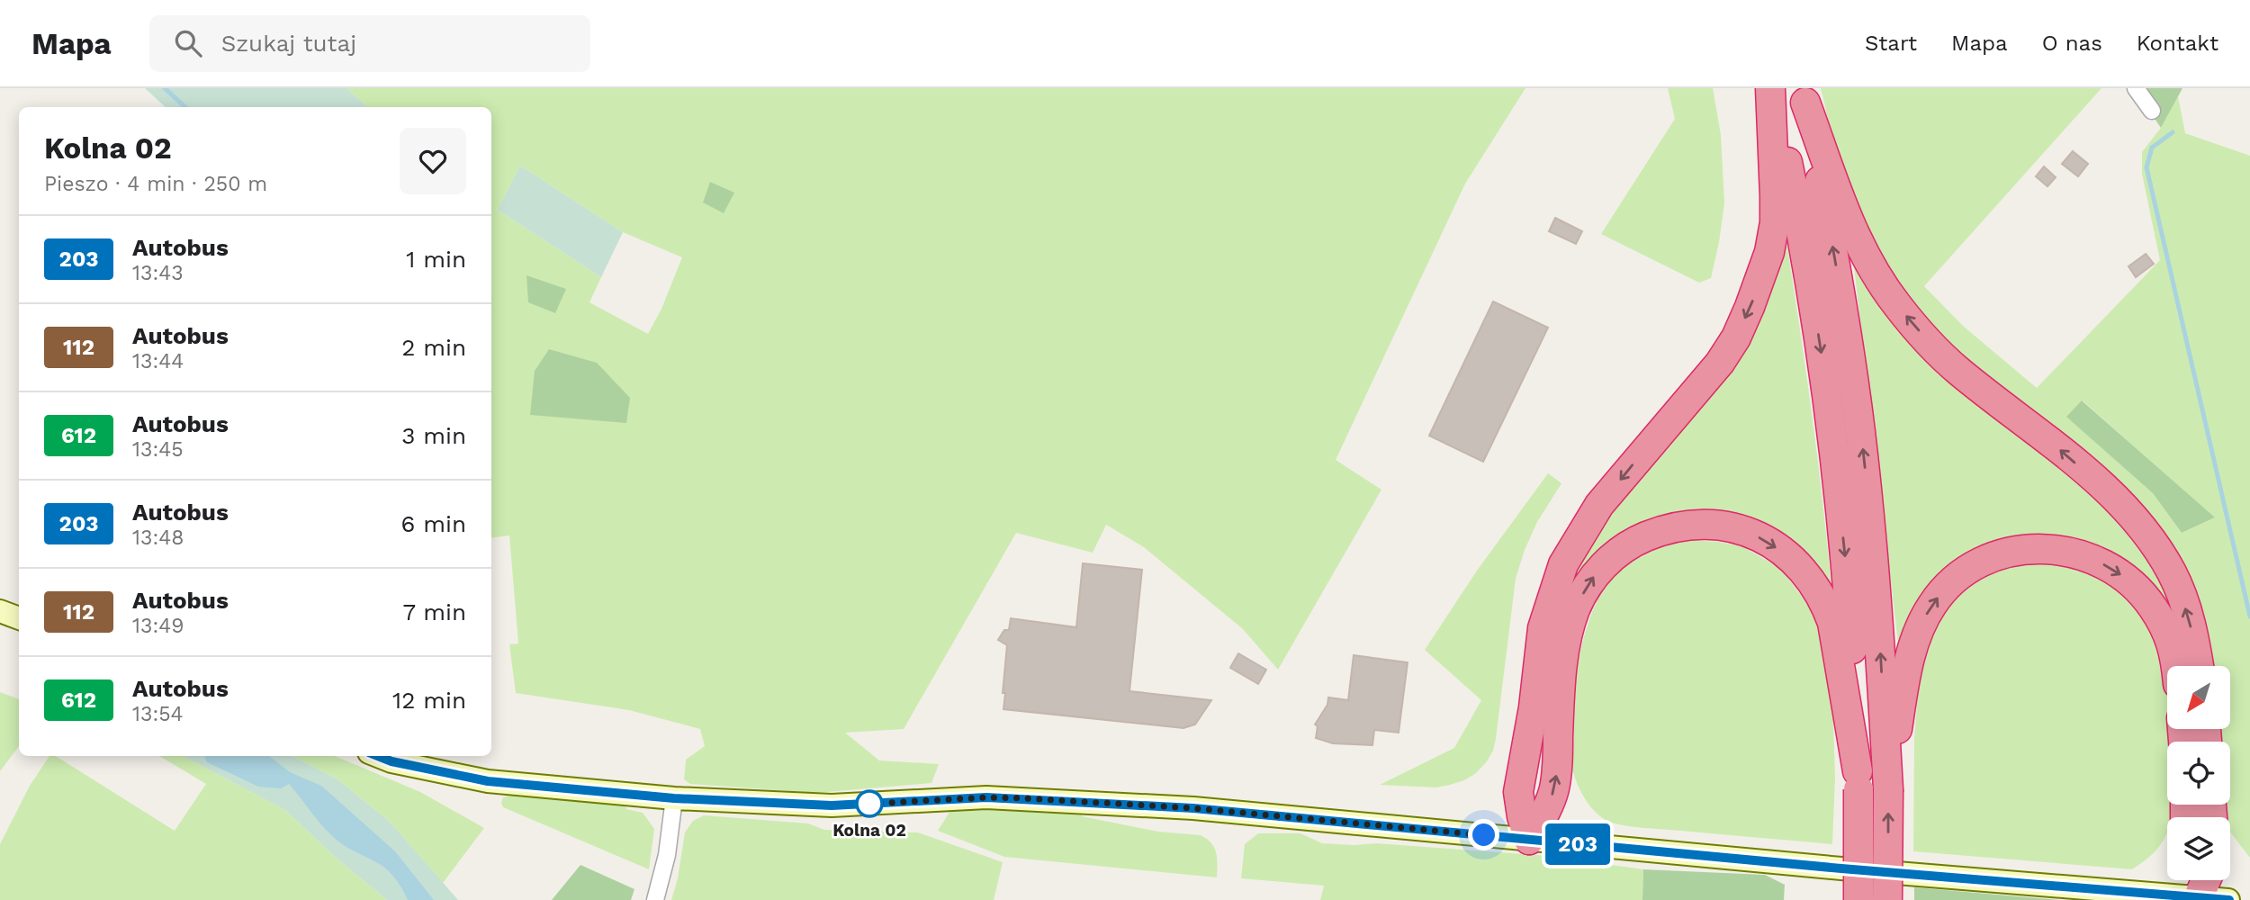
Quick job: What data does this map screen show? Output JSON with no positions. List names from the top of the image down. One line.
{"places":["Kolna 02"],"lines":["bus line 203"],"north":"bottom left","page":{"header":"Mapa","search":"Szukaj tutaj","nav":["Start","Mapa","O nas","Kontakt"],"on_map":"203","heading":["Kolna 02","Pieszo · 4 min · 250 m"],"list":[{"mark":"203","name":"Autobus","note":"13:43","value":"1 min"},{"mark":"112","name":"Autobus","note":"13:44","value":"2 min"},{"mark":"612","name":"Autobus","note":"13:45","value":"3 min"},{"mark":"203","name":"Autobus","note":"13:48","value":"6 min"},{"mark":"112","name":"Autobus","note":"13:49","value":"7 min"},{"mark":"612","name":"Autobus","note":"13:54","value":"12 min"}]}}
